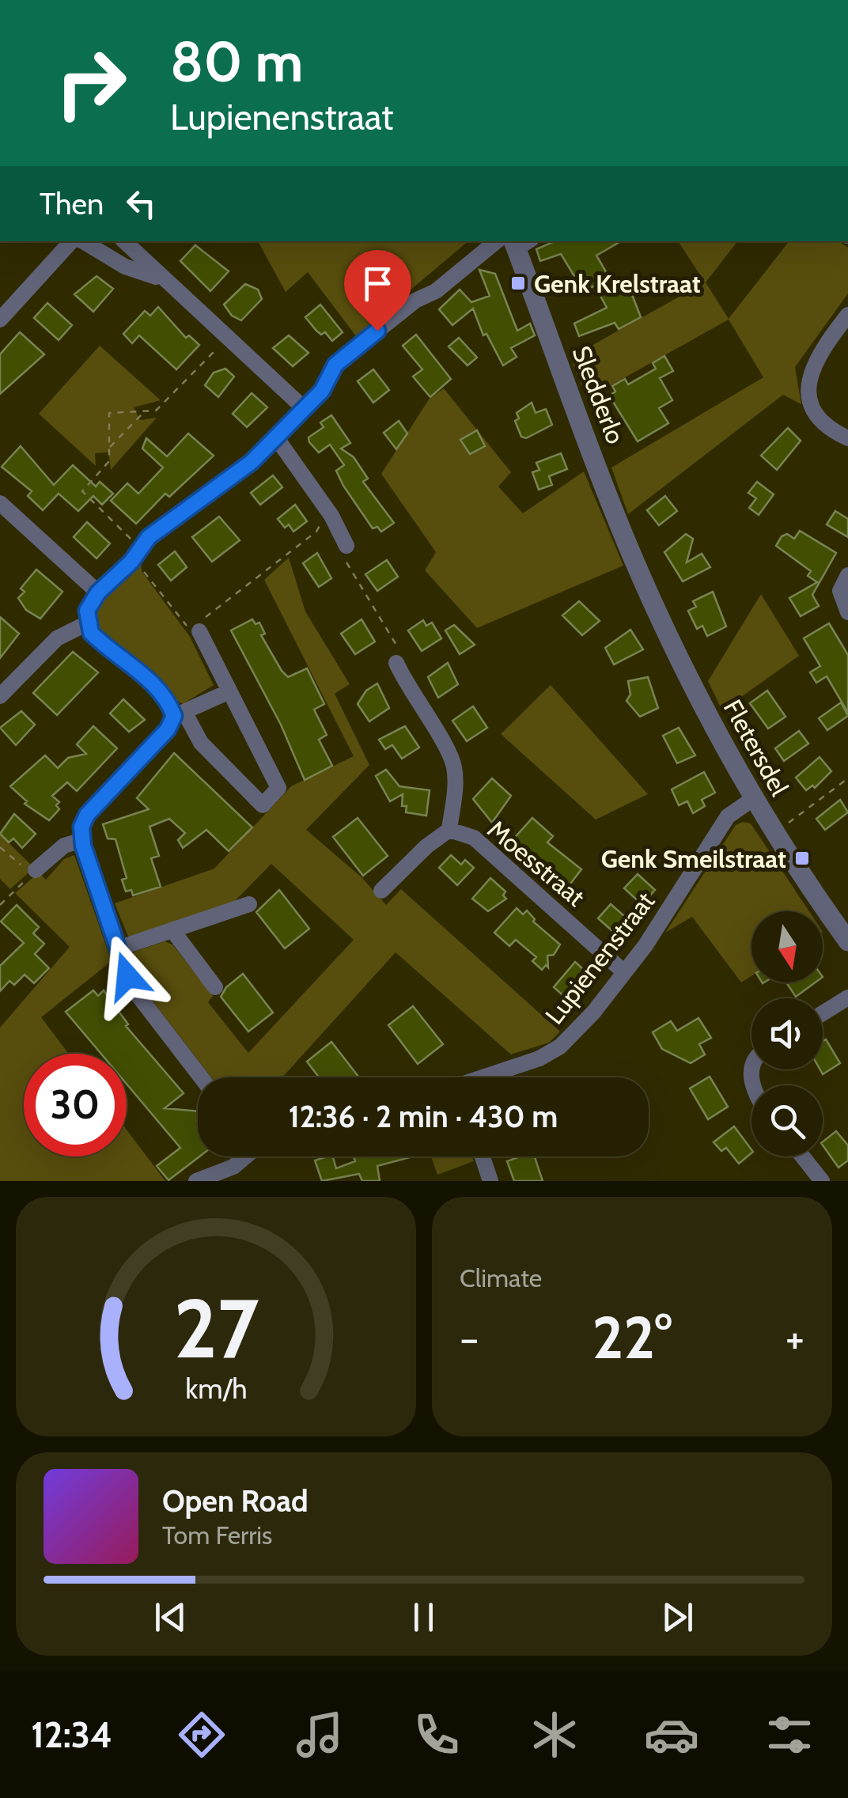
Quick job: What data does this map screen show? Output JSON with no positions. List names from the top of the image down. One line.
{"streets":{"street":["Sledderlo","Fletersdel","Moesstraat","Lupienenstraat"]},"crossings":[["Sledderlo","Fletersdel"],["Fletersdel","Lupienenstraat"],["Moesstraat","Lupienenstraat"]],"places":{"transit":["Genk Krelstraat","Genk Smeilstraat"]},"north":"bottom","page":{"turn":["80 m","Lupienenstraat"],"then":"Then","limit":"30","trip":"12:36 · 2 min · 430 m","tile":"Climate","heat":["−","22°","+"],"song":["Open Road","Tom Ferris"],"tabs":"12:34","gauge":["27","km/h"]}}
